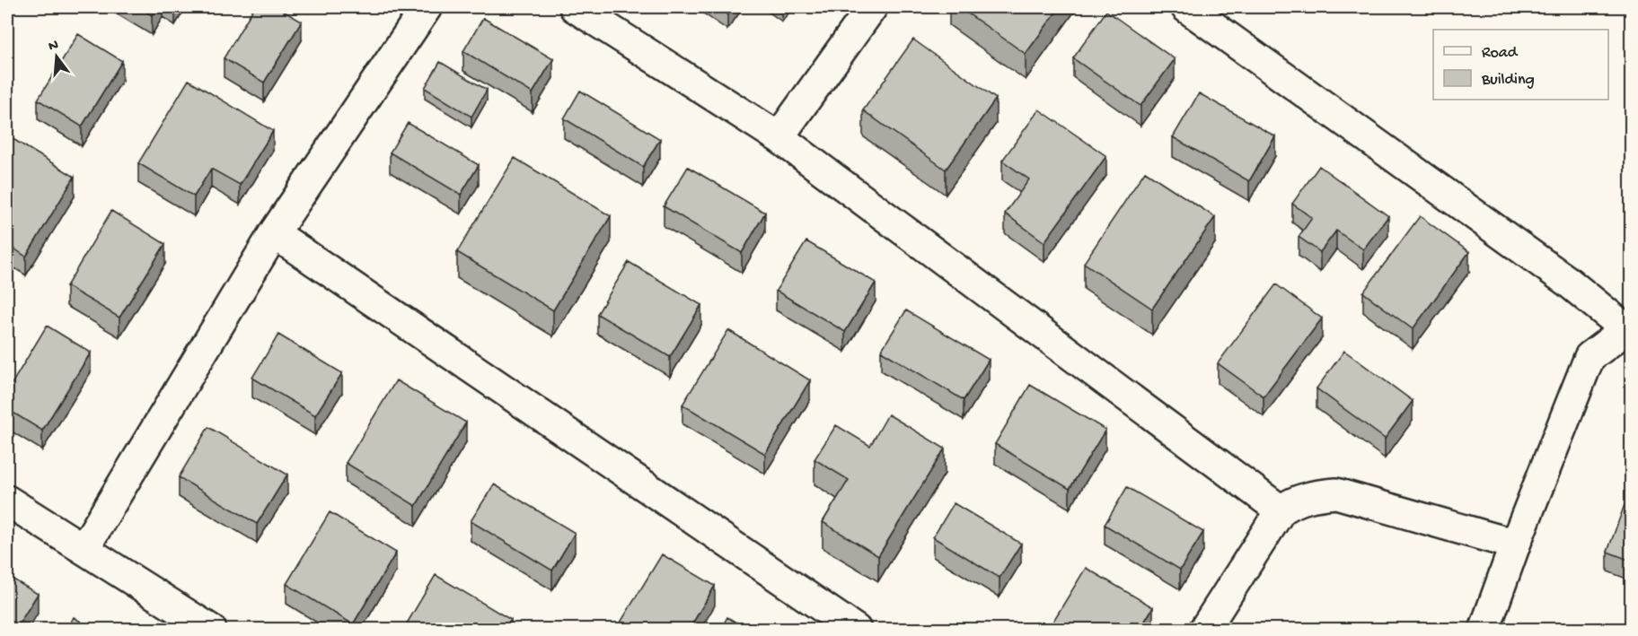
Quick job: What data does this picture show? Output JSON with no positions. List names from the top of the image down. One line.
{"legend":["Road","Building"],"north":"top"}
